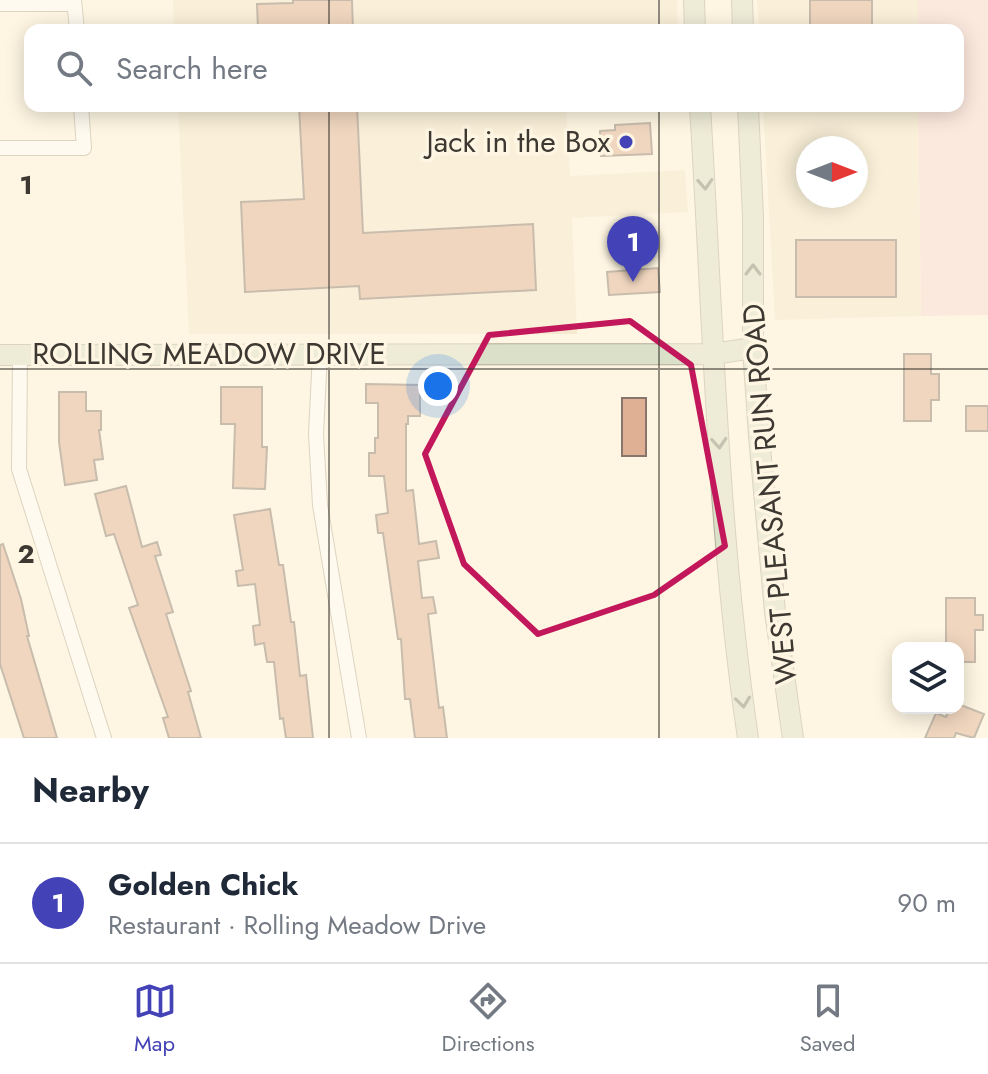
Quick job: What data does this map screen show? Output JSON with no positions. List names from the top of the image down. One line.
{"streets":{"main road":["ROLLING MEADOW DRIVE","WEST PLEASANT RUN ROAD"]},"crossings":[["ROLLING MEADOW DRIVE","WEST PLEASANT RUN ROAD"]],"places":["Jack in the Box"],"north":"right","page":{"search":"Search here","pins":"1","heading":"Nearby","list":[{"mark":"1","name":"Golden Chick","note":"Restaurant · Rolling Meadow Drive","value":"90 m"}],"nav":["Map","Directions","Saved"]},"grid":{"rows":["1","2"]}}
